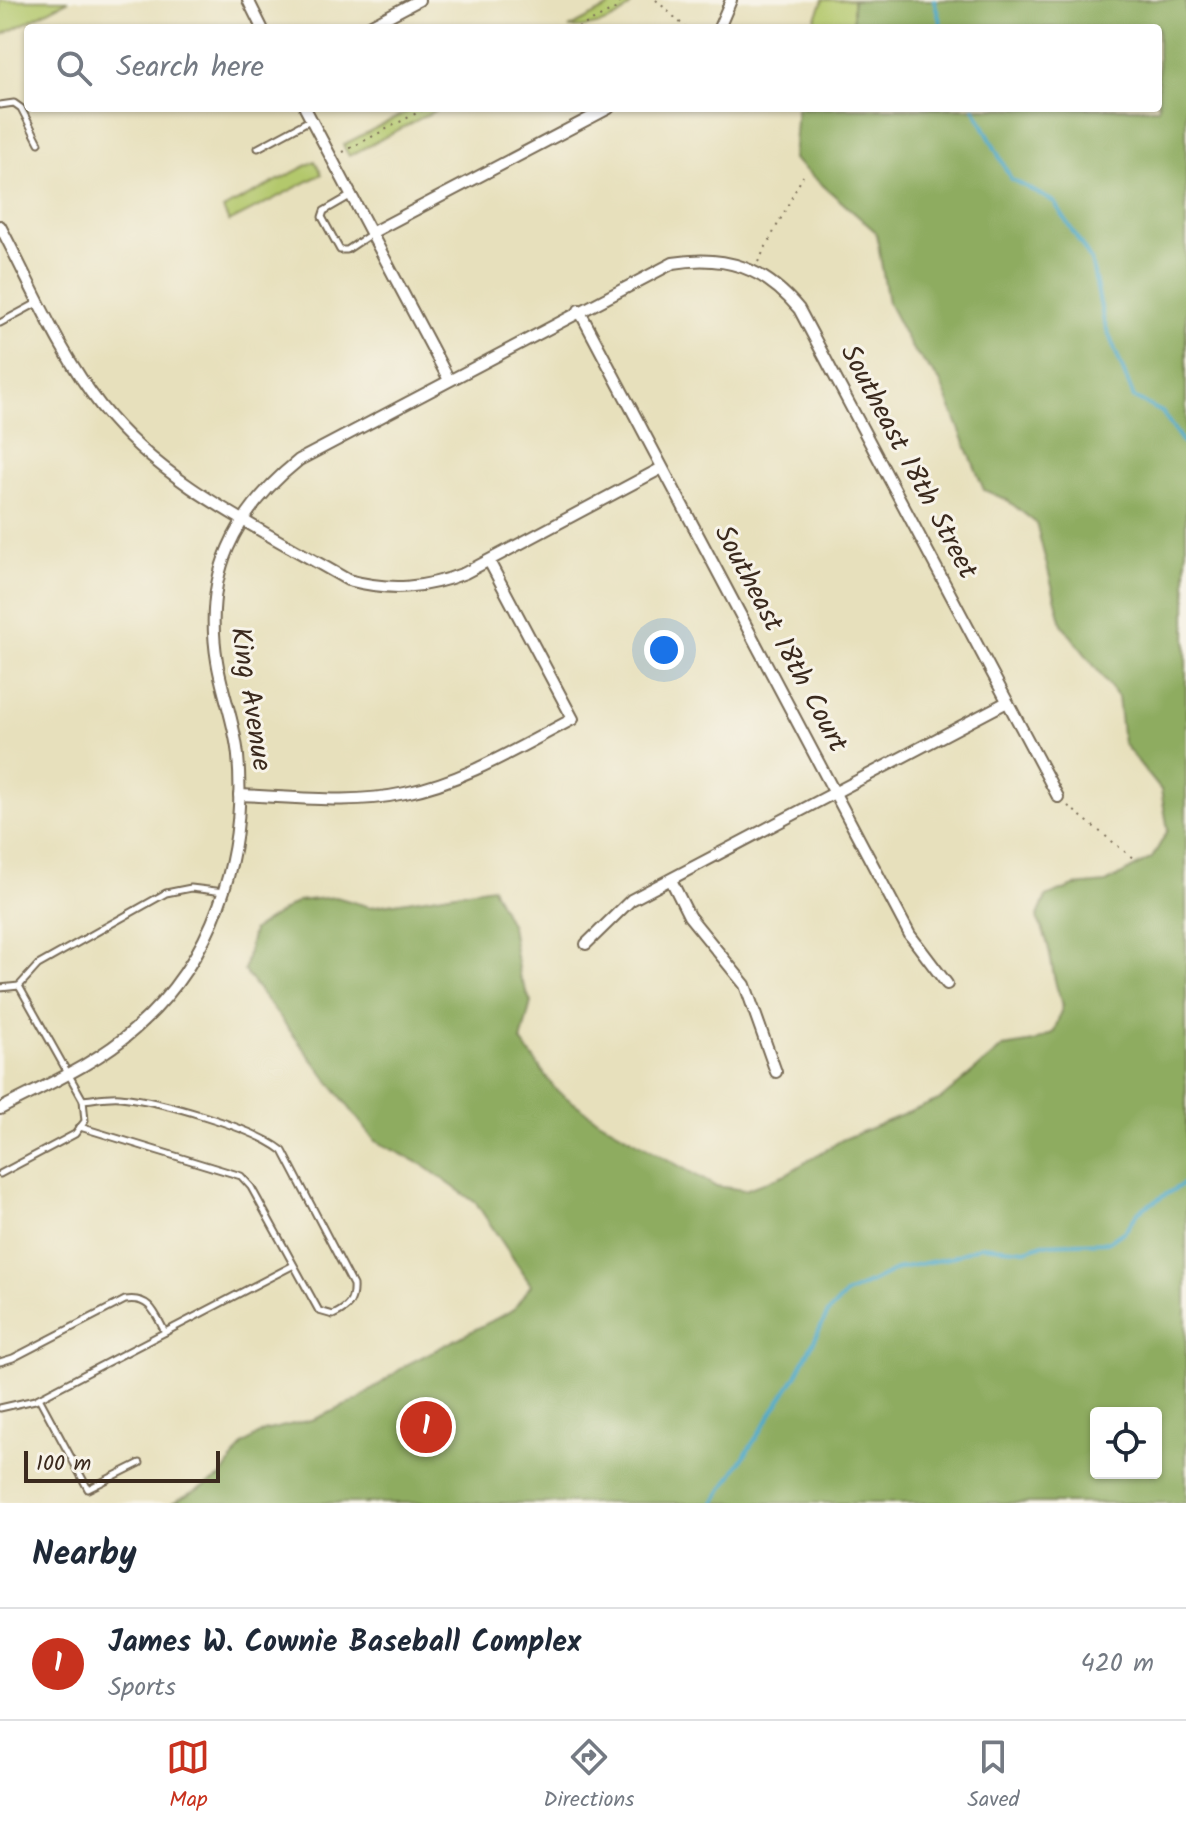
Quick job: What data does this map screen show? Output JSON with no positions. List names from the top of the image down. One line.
{"streets":{"street":["Southeast 18th Street","Southeast 18th Court","King Avenue"]},"crossings":[["Southeast 18th Street","King Avenue"],["Southeast 18th Court","King Avenue"]],"scale_bar":"100 m","page":{"search":"Search here","pins":"1","scale":"100 m","heading":"Nearby","list":[{"mark":"1","name":"James W. Cownie Baseball Complex","note":"Sports","value":"420 m"}],"nav":["Map","Directions","Saved"]}}
